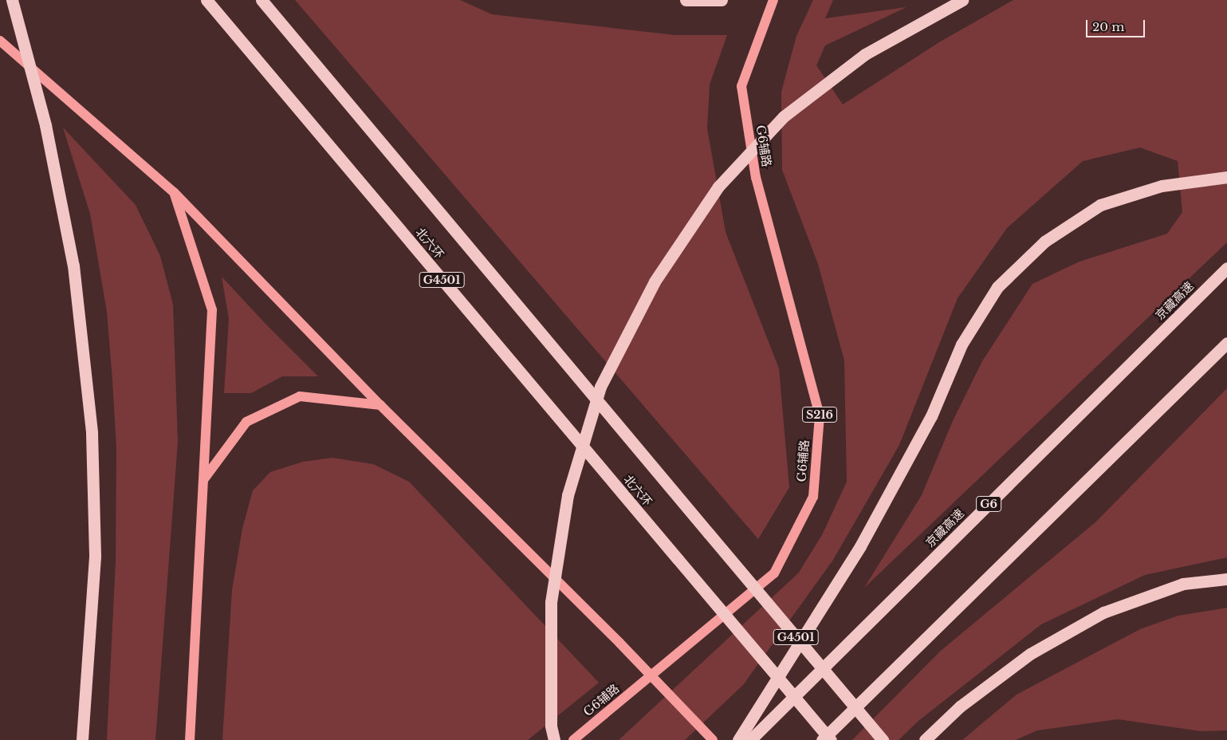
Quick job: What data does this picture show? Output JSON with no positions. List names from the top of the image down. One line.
{"streets":{"highway":["北六环","G4501","京藏高速","G6"],"main road":["G6辅路","S216"]},"scale_bar":"20 m"}
